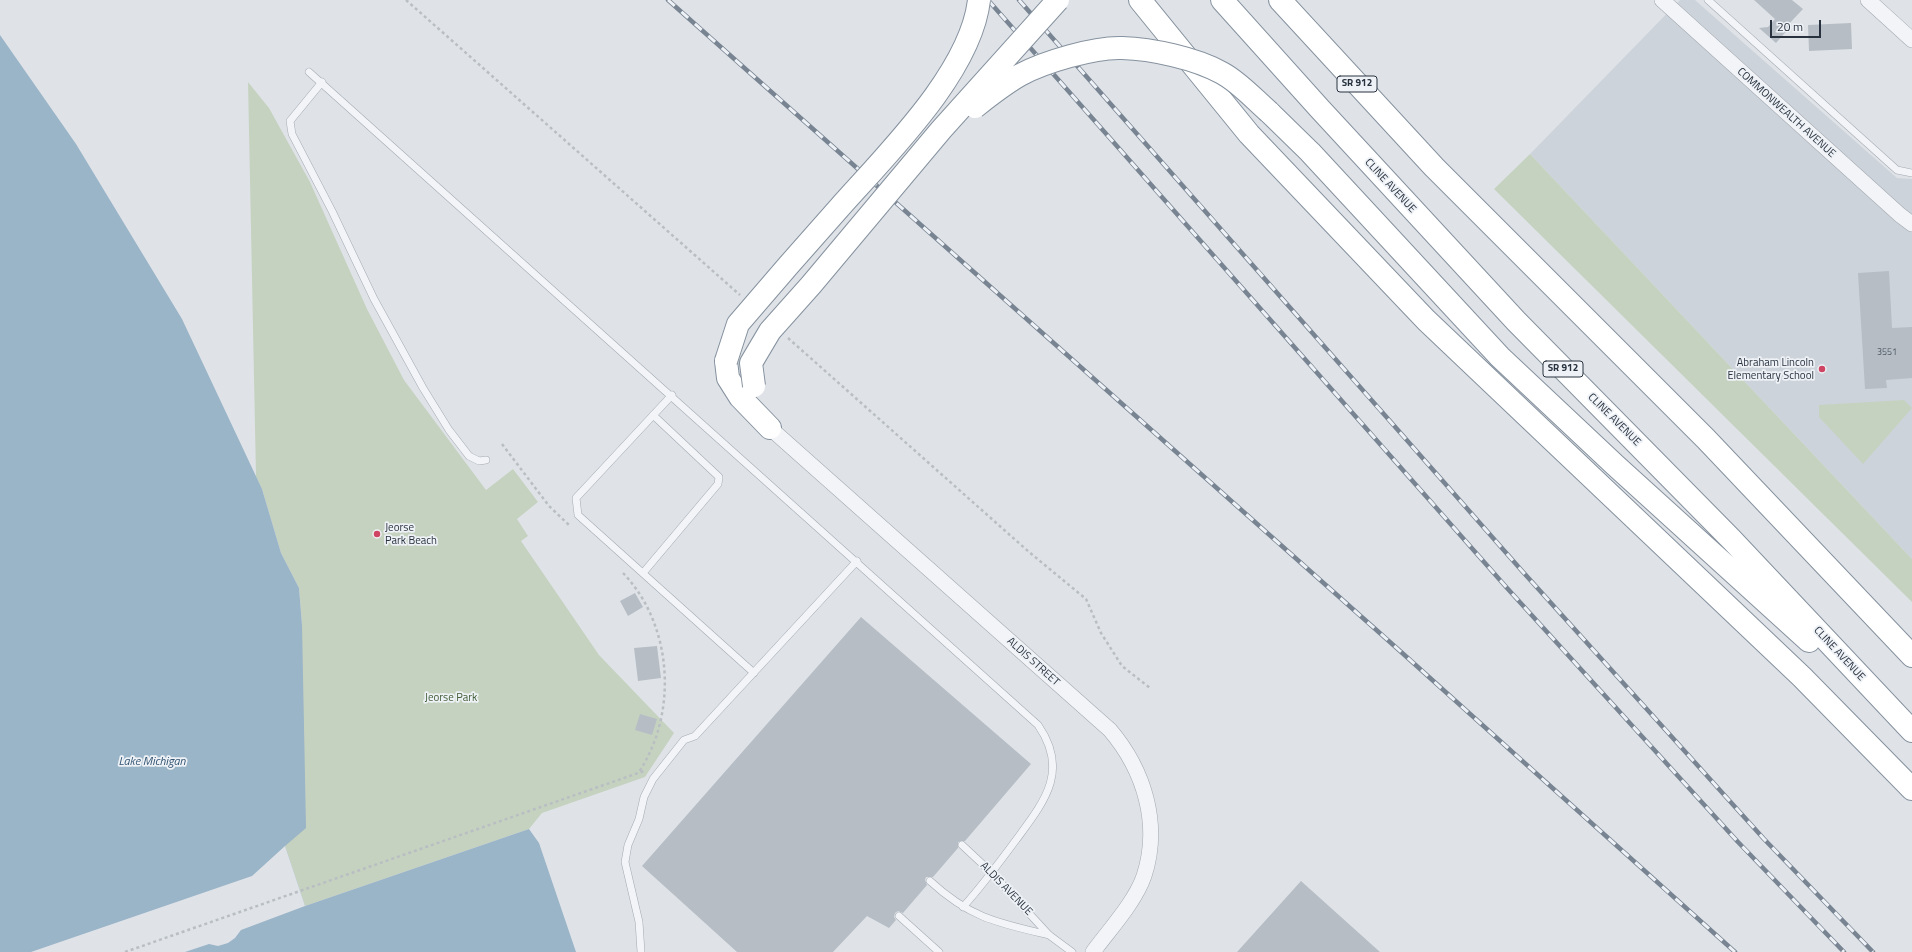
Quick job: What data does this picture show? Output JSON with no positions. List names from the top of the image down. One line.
{"streets":{"highway":["SR 912","CLINE AVENUE"],"street":["COMMONWEALTH AVENUE","ALDIS STREET"],"lane":["ALDIS AVENUE"]},"water":["Lake Michigan"],"parks":["Jeorse Park"],"places":["Abraham Lincoln Elementary School","Jeorse Park Beach"],"house_numbers":["3551"],"scale_bar":"20 m"}
